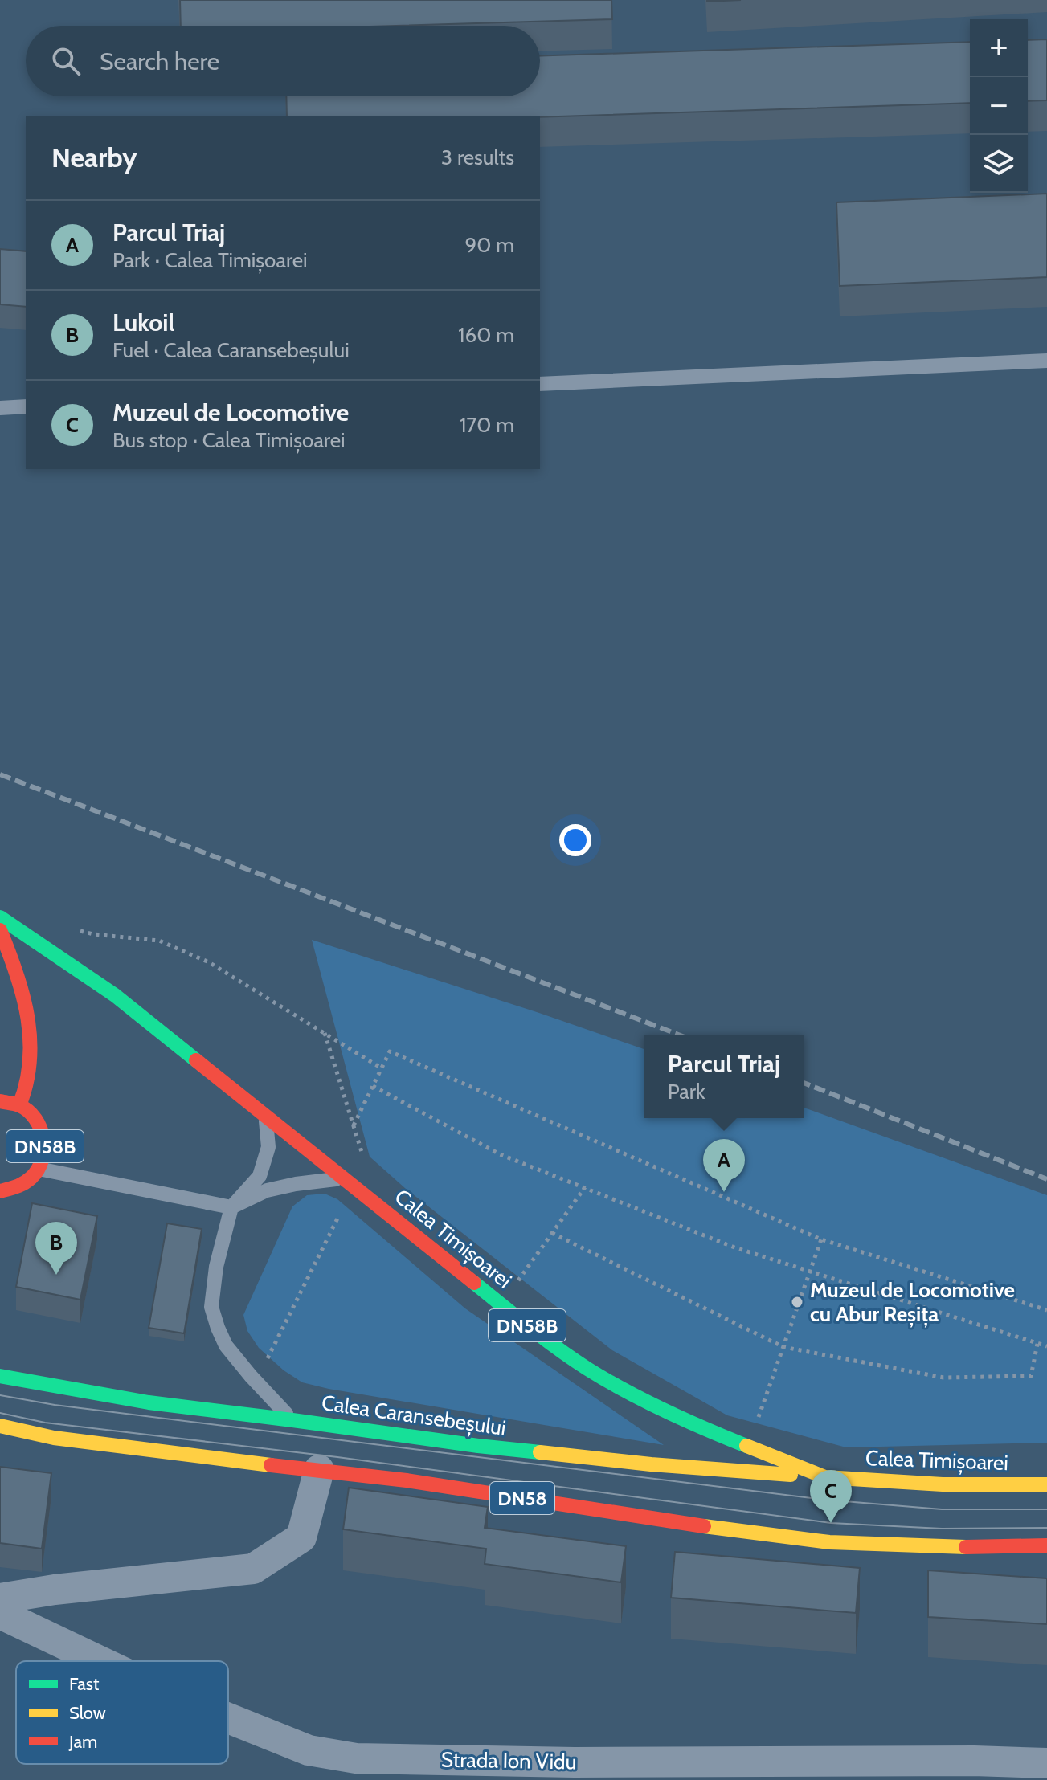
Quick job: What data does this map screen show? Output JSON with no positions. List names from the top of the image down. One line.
{"streets":{"main road":["DN58B","Calea Timișoarei","Calea Caransebeșului","DN58"],"street":["Strada Ion Vidu"]},"crossings":[["Calea Timișoarei","Calea Caransebeșului"]],"places":["Muzeul de Locomotive cu Abur Reșița"],"legend":["Fast","Slow","Jam"],"page":{"map_buttons":["+","−"],"search":"Search here","heading":["Nearby","3 results"],"list":[{"mark":"A","name":"Parcul Triaj","note":"Park · Calea Timișoarei","value":"90 m"},{"mark":"B","name":"Lukoil","note":"Fuel · Calea Caransebeșului","value":"160 m"},{"mark":"C","name":"Muzeul de Locomotive","note":"Bus stop · Calea Timișoarei","value":"170 m"}],"popup":["Parcul Triaj","Park"],"pins":["A","B","C"]}}
